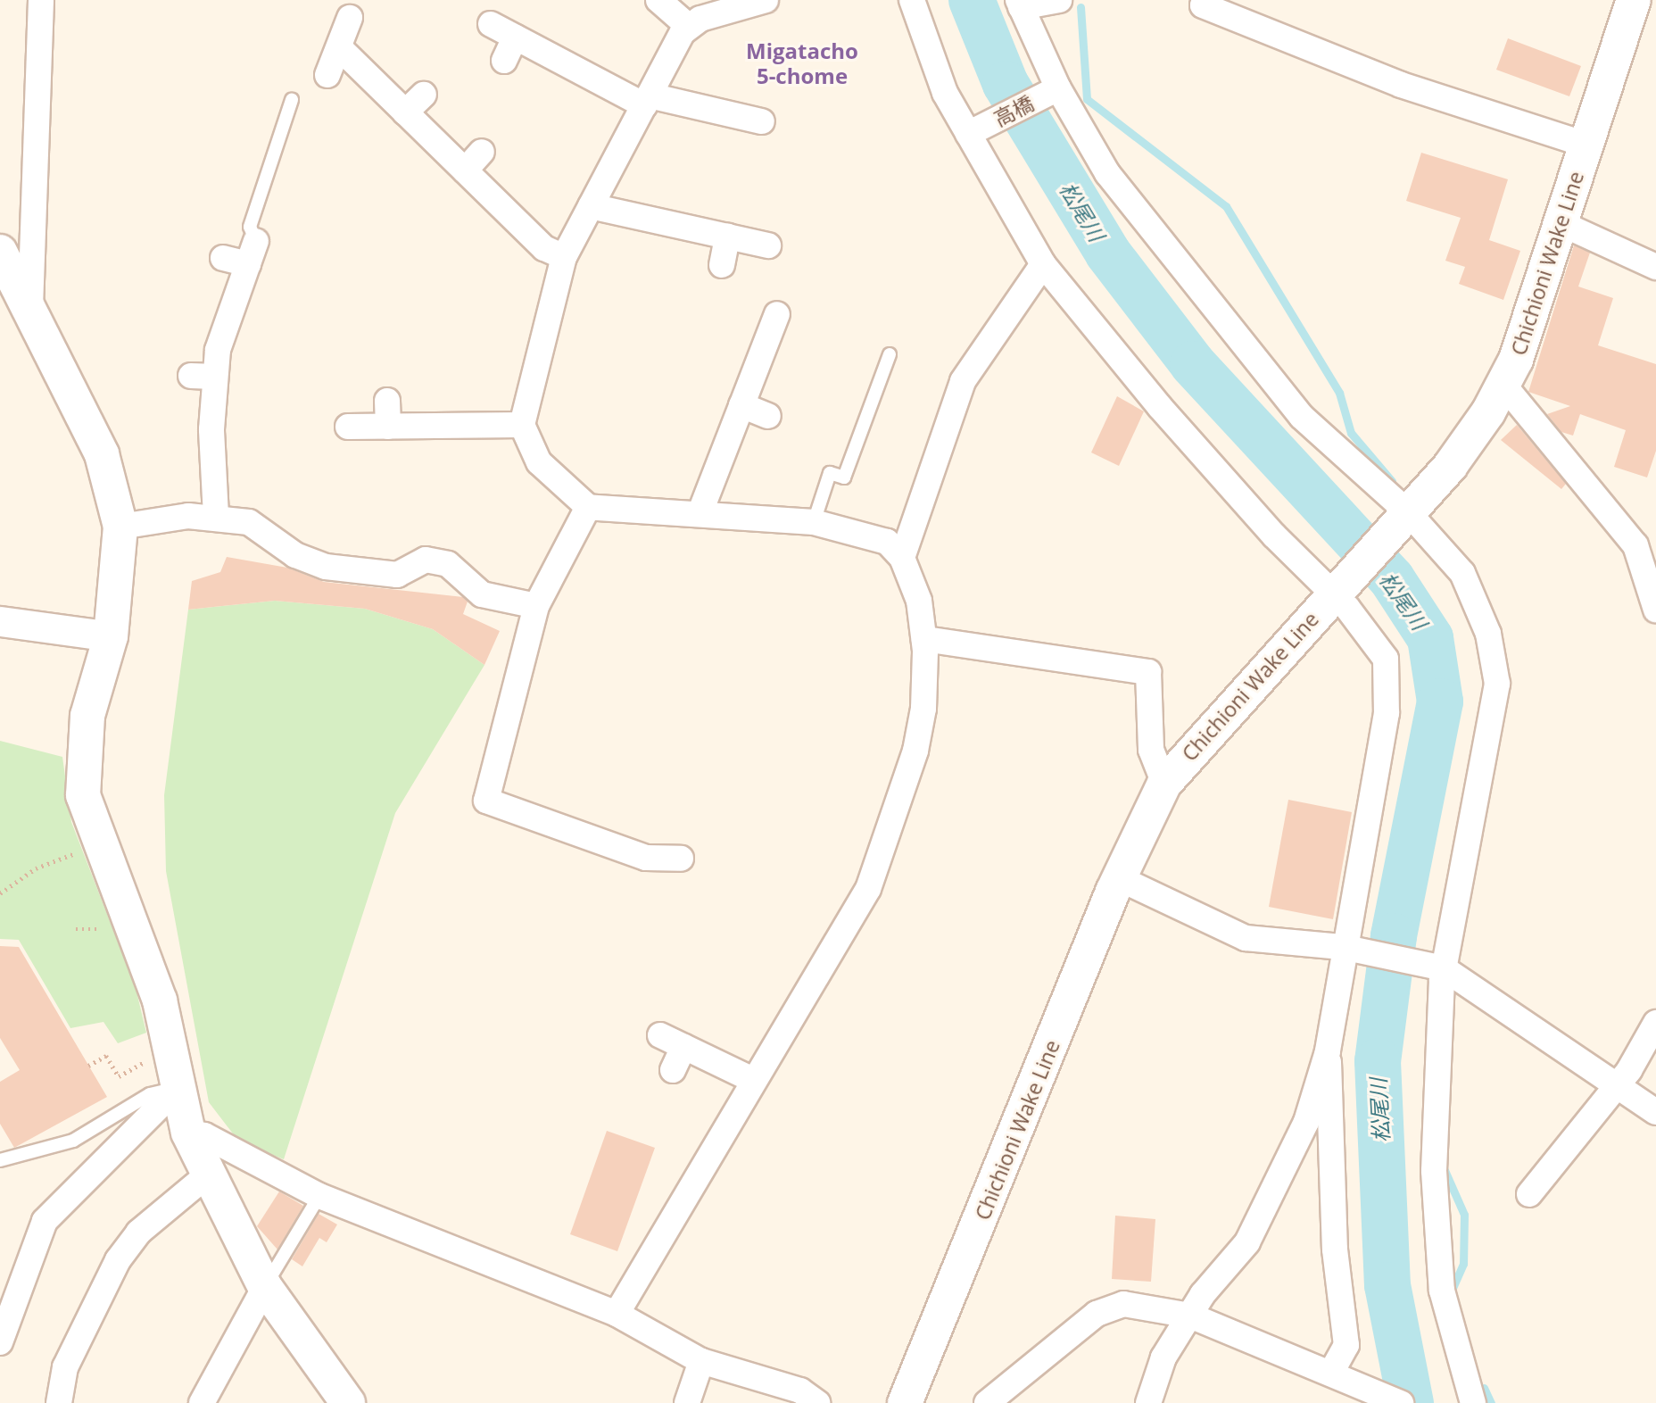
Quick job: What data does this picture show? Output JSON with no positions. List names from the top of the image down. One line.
{"streets":{"main road":["Chichioni Wake Line"],"street":["高橋"]},"districts":["Migatacho 5-chome"],"water":["松尾川"]}
